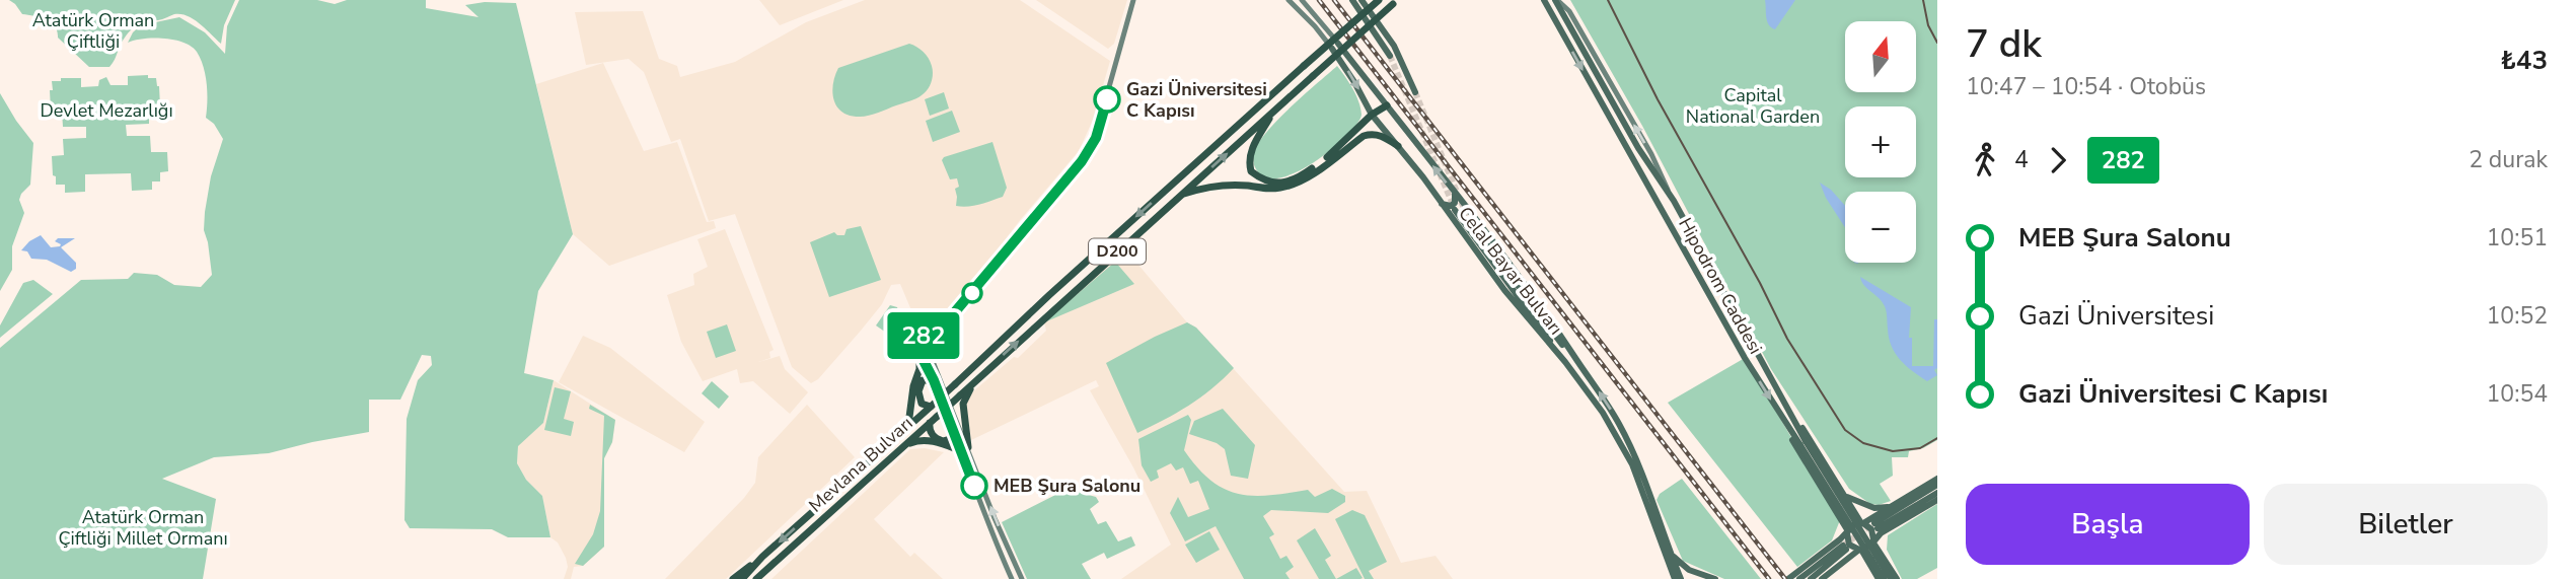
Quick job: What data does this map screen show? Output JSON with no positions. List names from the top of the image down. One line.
{"streets":{"highway":["D200","Mevlana Bulvarı"],"main road":["Celal Bayar Bulvarı","Hipodrom Caddesi"]},"crossings":[["D200","Mevlana Bulvarı"]],"parks":["Atatürk Orman Çiftliği","Capital National Garden","Devlet Mezarlığı","Atatürk Orman Çiftliği Millet Ormanı"],"places":["Gazi Üniversitesi C Kapısı","MEB Şura Salonu"],"lines":["bus line 282"],"north":"top","page":{"on_map":"282","heading":["7 dk","10:47 – 10:54 · Otobüs","₺43"],"map_buttons":["+","−"],"legs":["4","282","2 durak"],"list":[{"name":"MEB Şura Salonu","value":"10:51"},{"name":"Gazi Üniversitesi","value":"10:52"},{"name":"Gazi Üniversitesi C Kapısı","value":"10:54"}],"buttons":["Başla","Biletler"]}}
